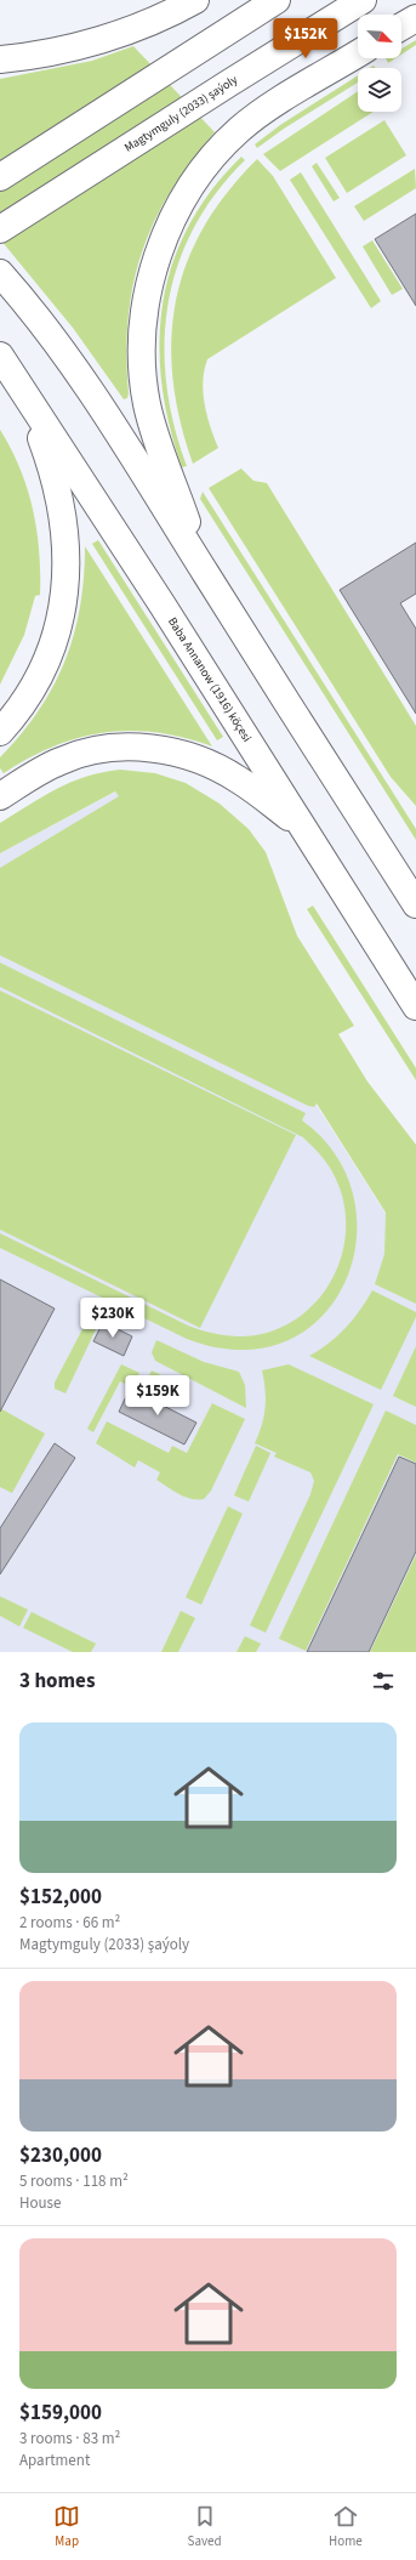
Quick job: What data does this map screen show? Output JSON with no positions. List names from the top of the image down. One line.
{"streets":{"main road":["Magtymguly (2033) şaýoly","Baba Annanow (1916) köçesi"]},"north":"bottom right","page":{"price":["$152K","$230K","$159K"],"heading":"3 homes","list":[{"name":"$152,000","note":"2 rooms · 66 m² · Magtymguly (2033) şaýoly"},{"name":"$230,000","note":"5 rooms · 118 m² · House"},{"name":"$159,000","note":"3 rooms · 83 m² · Apartment"}],"tabs":["Map","Saved","Home"]}}
